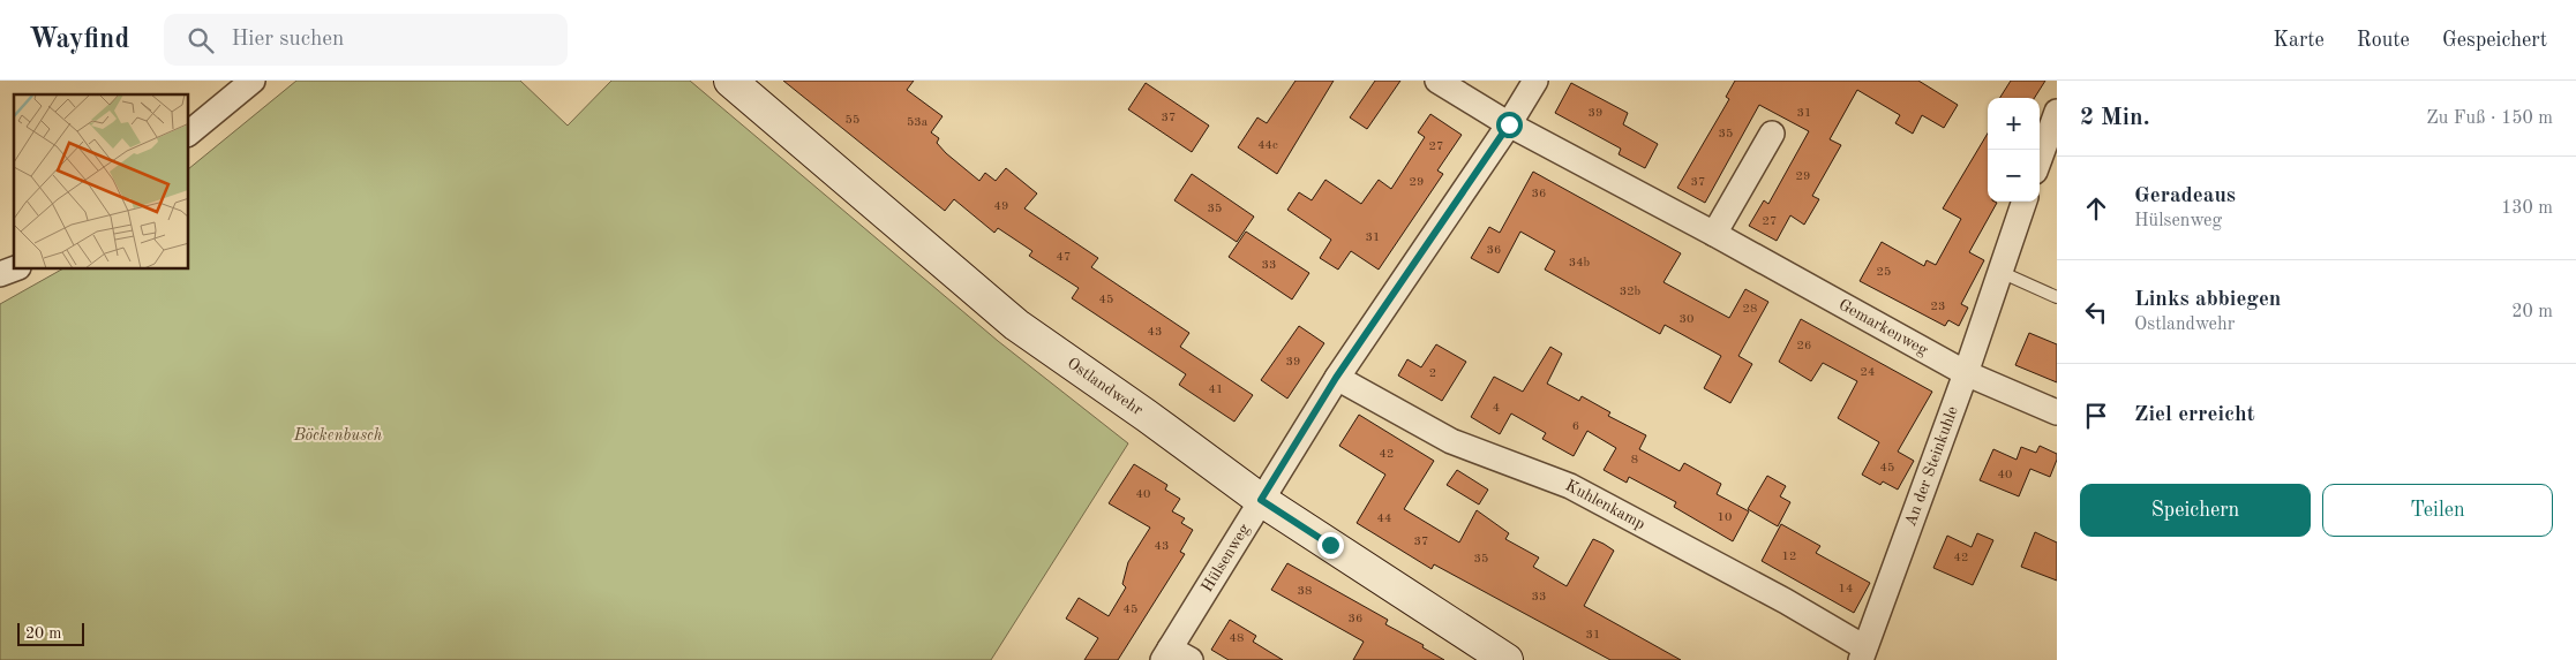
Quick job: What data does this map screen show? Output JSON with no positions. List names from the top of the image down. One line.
{"streets":{"street":["Gemarkenweg","Ostlandwehr","An der Steinkuhle","Kuhlenkamp","Hülsenweg"]},"crossings":[["Gemarkenweg","An der Steinkuhle"],["Gemarkenweg","Hülsenweg"],["Ostlandwehr","Hülsenweg"],["An der Steinkuhle","Kuhlenkamp"],["Kuhlenkamp","Hülsenweg"]],"parks":["Böckenbusch"],"house_numbers":["39","31","37","55","53a","35","44c","27","29","29","37","36","49","35","27","31","36","47","34b","33","25","32b","45","23","28","30","43","26","39","24","2","41","4","6","42","8","45","40","40","10","44","37","43","12","42","35","14","38","33","45","36","31","48"],"scale_bar":"20 m","page":{"header":"Wayfind","search":"Hier suchen","nav":["Karte","Route","Gespeichert"],"heading":["2 Min.","Zu Fuß · 150 m"],"map_buttons":["+","−"],"list":[["Geradeaus","Hülsenweg","130 m"],["Links abbiegen","Ostlandwehr","20 m"],"Ziel erreicht"],"buttons":["Speichern","Teilen"],"scale":"20 m"}}
